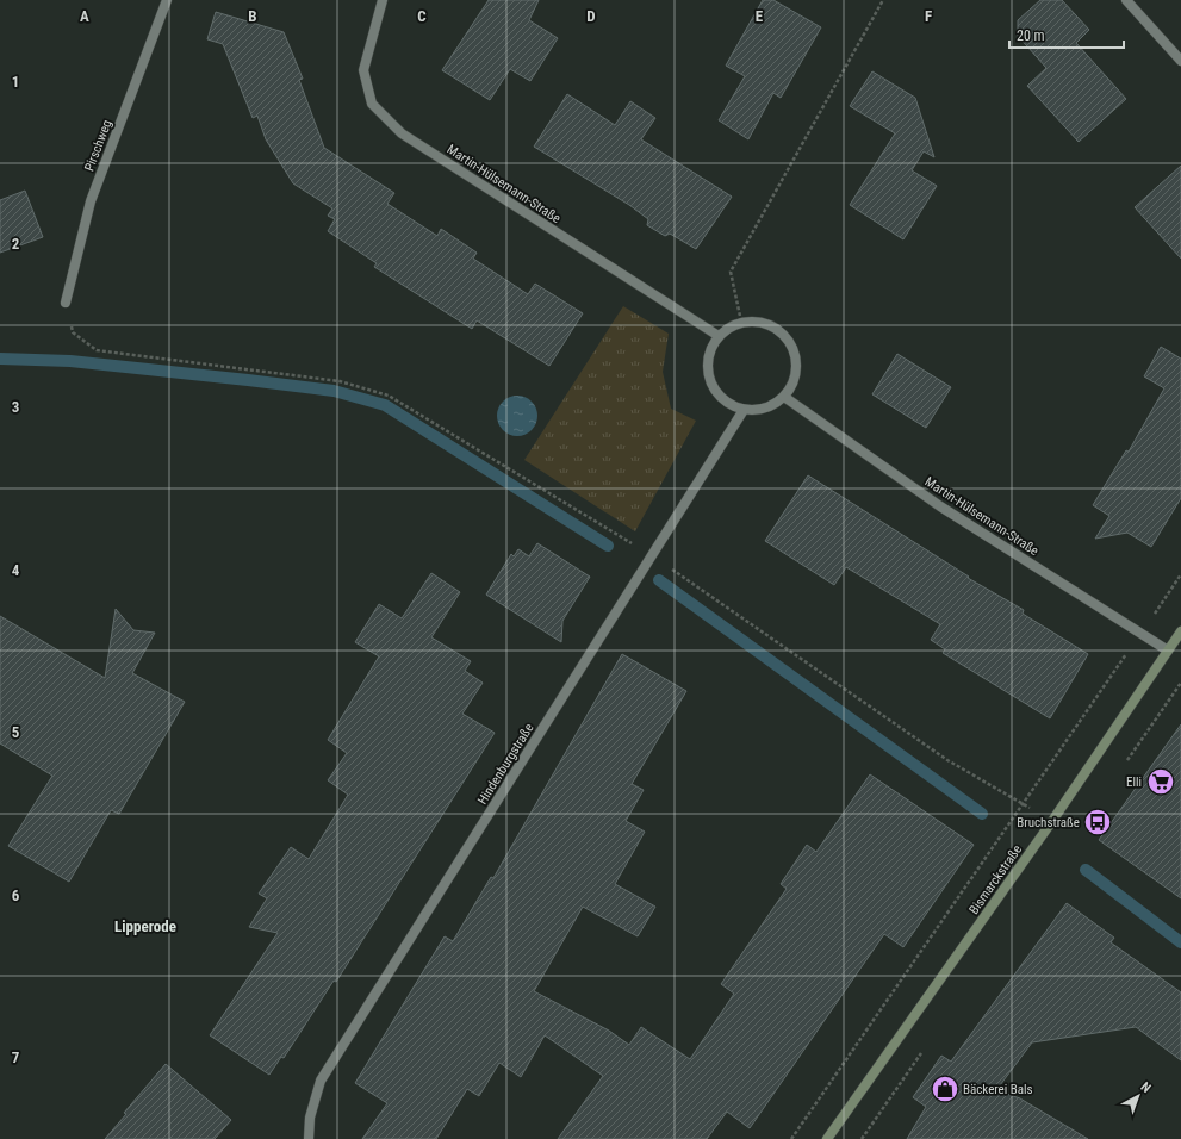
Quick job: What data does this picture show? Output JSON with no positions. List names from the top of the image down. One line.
{"streets":{"main road":["Bismarckstraße"],"street":["Pirschweg","Martin-Hülsemann-Straße","Hindenburgstraße"]},"crossings":[["Martin-Hülsemann-Straße","Hindenburgstraße"],["Martin-Hülsemann-Straße","Bismarckstraße"]],"districts":["Lipperode"],"places":{"supermarket":["Elli"],"bus stop":["Bruchstraße"],"shop":["Bäckerei Bals"]},"scale_bar":"20 m","north":"top right","grid":{"columns":["A","B","C","D","E","F"],"rows":["1","2","3","4","5","6","7"]}}
